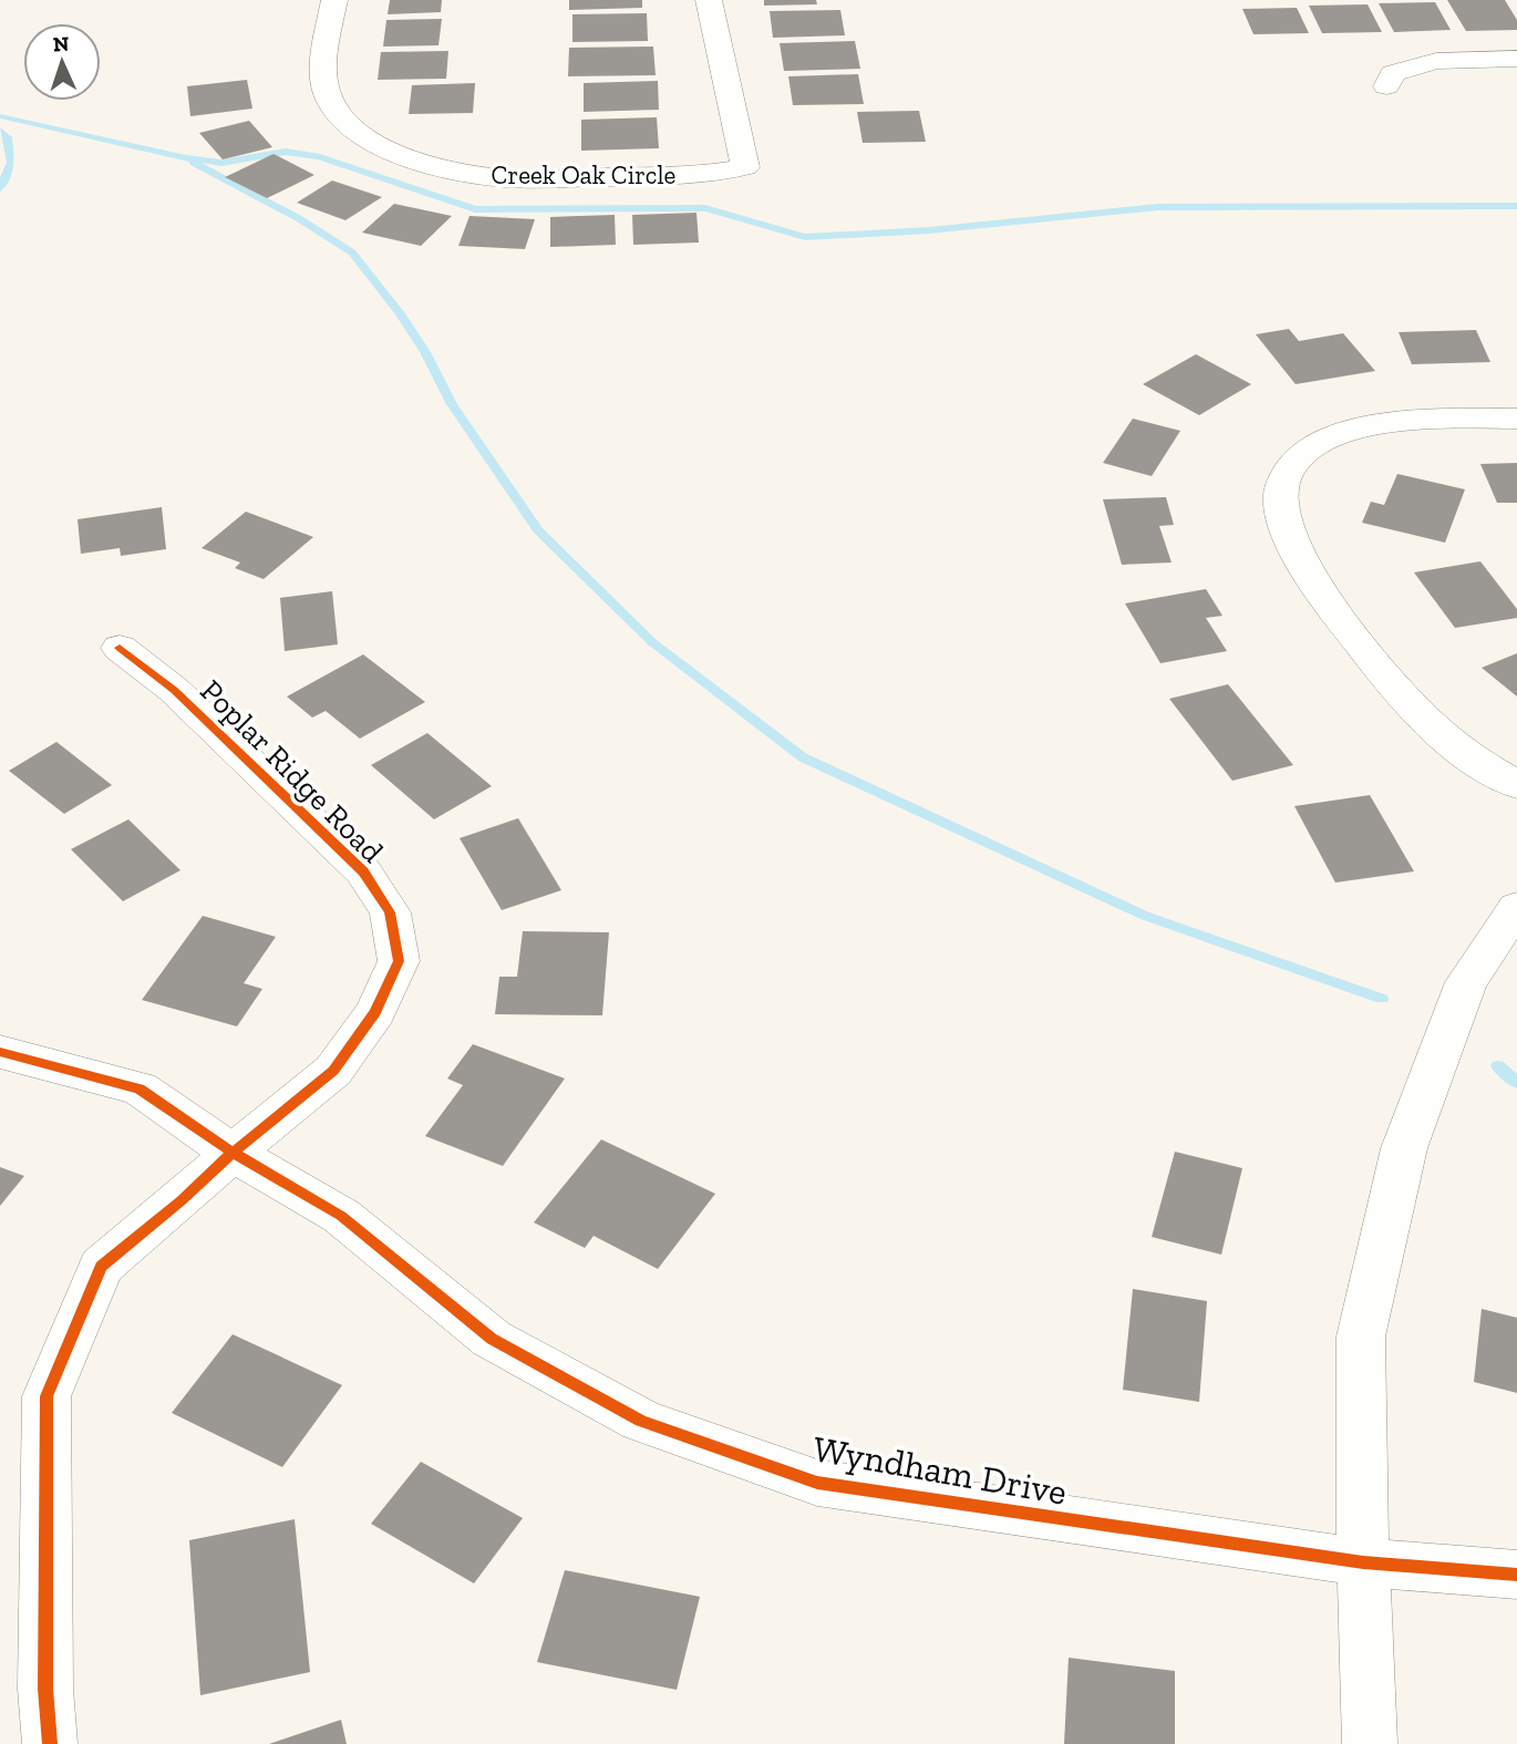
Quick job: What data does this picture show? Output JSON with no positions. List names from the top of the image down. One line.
{"streets":{"street":["Creek Oak Circle","Poplar Ridge Road","Wyndham Drive"]},"crossings":[["Poplar Ridge Road","Wyndham Drive"]],"north":"top"}
